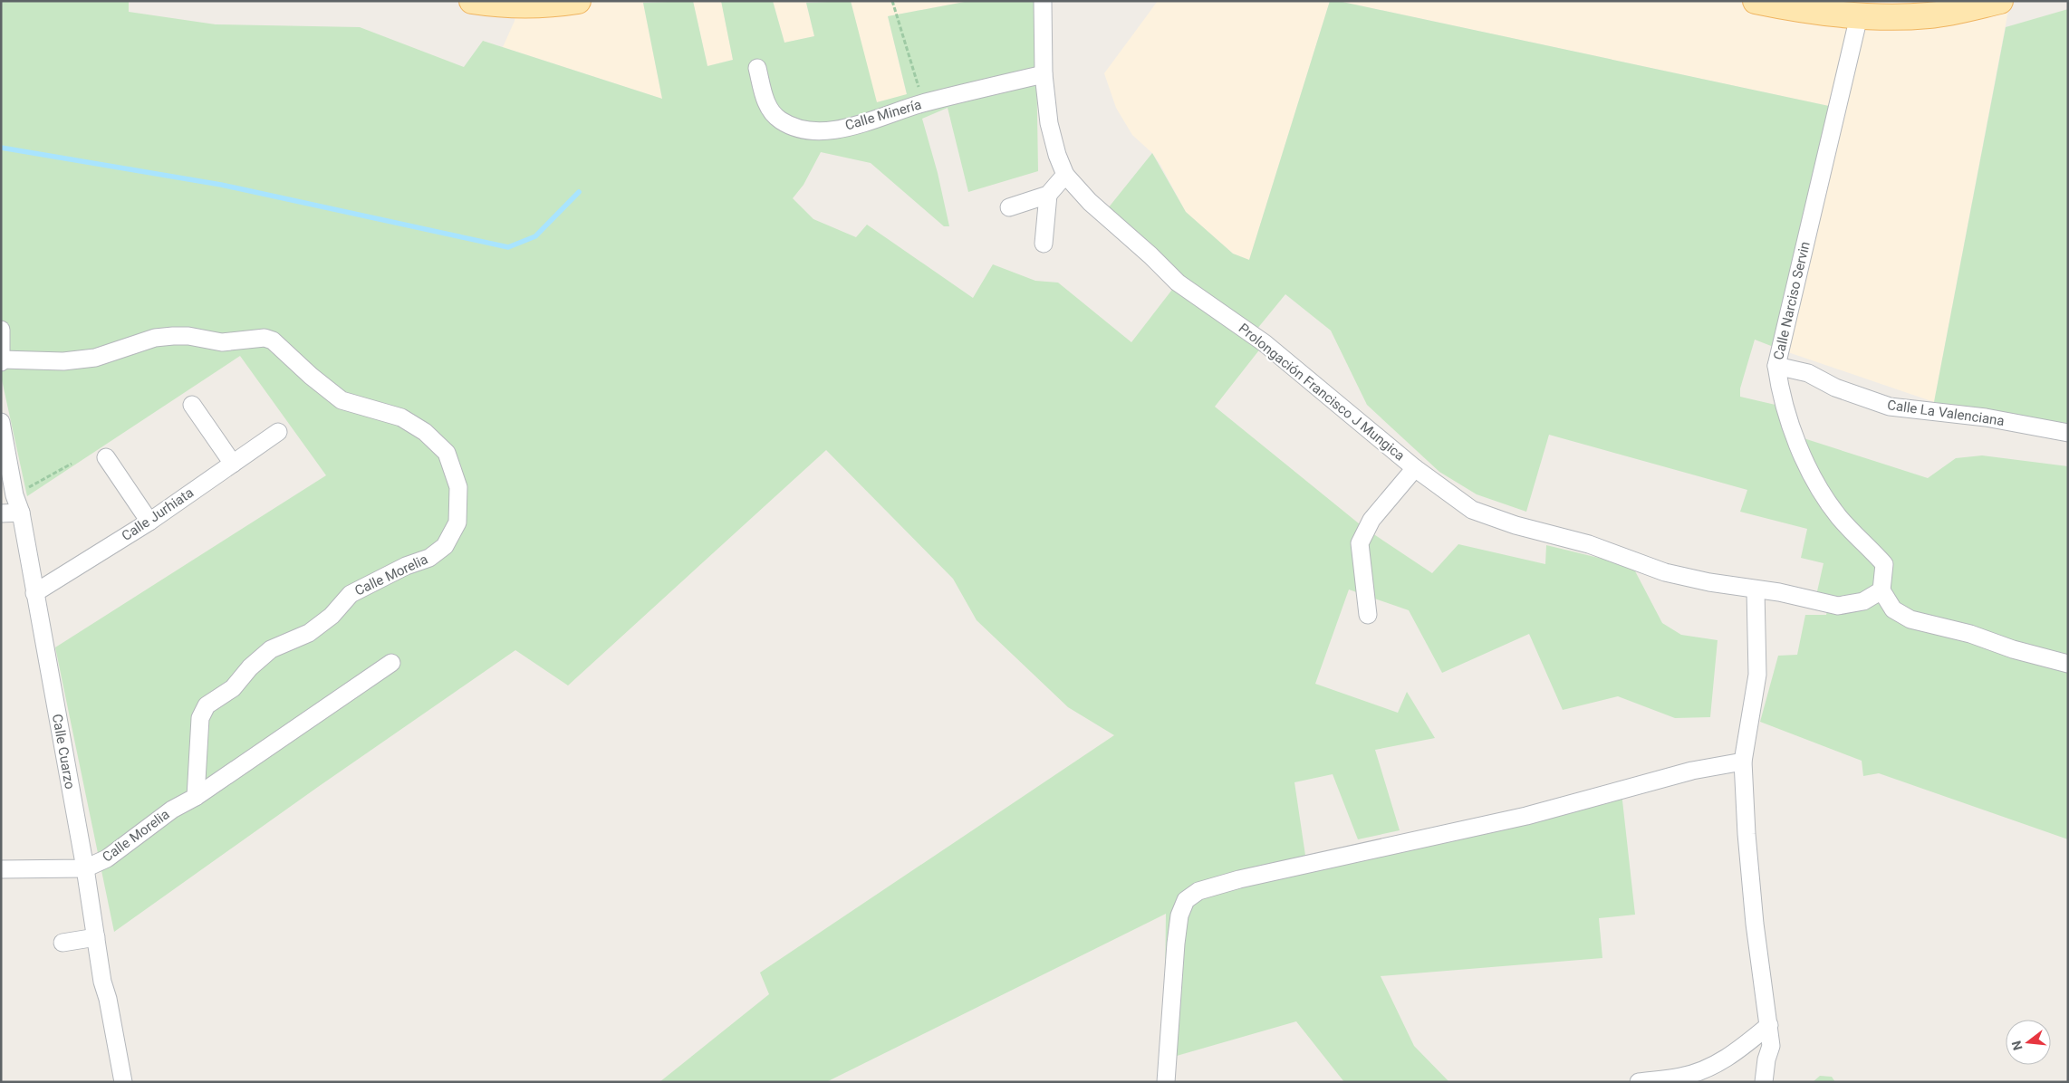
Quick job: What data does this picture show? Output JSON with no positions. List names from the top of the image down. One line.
{"streets":{"street":["Calle Minería","Calle Narciso Servin","Prolongación Francisco J Mungica","Calle La Valenciana","Calle Jurhiata","Calle Morelia","Calle Cuarzo"]},"crossings":[["Calle Minería","Prolongación Francisco J Mungica"],["Calle Narciso Servin","Calle La Valenciana"],["Calle Jurhiata","Calle Cuarzo"],["Calle Morelia","Calle Cuarzo"]],"north":"left"}
